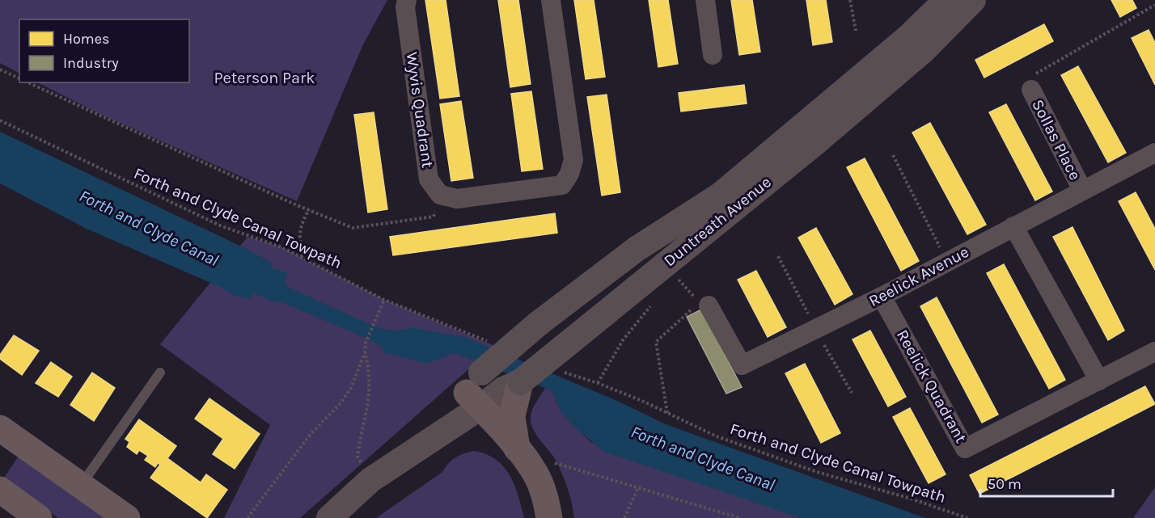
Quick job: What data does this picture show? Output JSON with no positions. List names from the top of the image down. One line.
{"streets":{"street":["Wyvis Quadrant","Sollas Place","Duntreath Avenue","Reelick Avenue","Reelick Quadrant"],"path":["Forth and Clyde Canal Towpath"]},"crossings":[["Sollas Place","Reelick Avenue"],["Reelick Avenue","Reelick Quadrant"]],"water":["Forth and Clyde Canal"],"parks":["Peterson Park"],"legend":["Homes","Industry"],"scale_bar":"50 m"}
